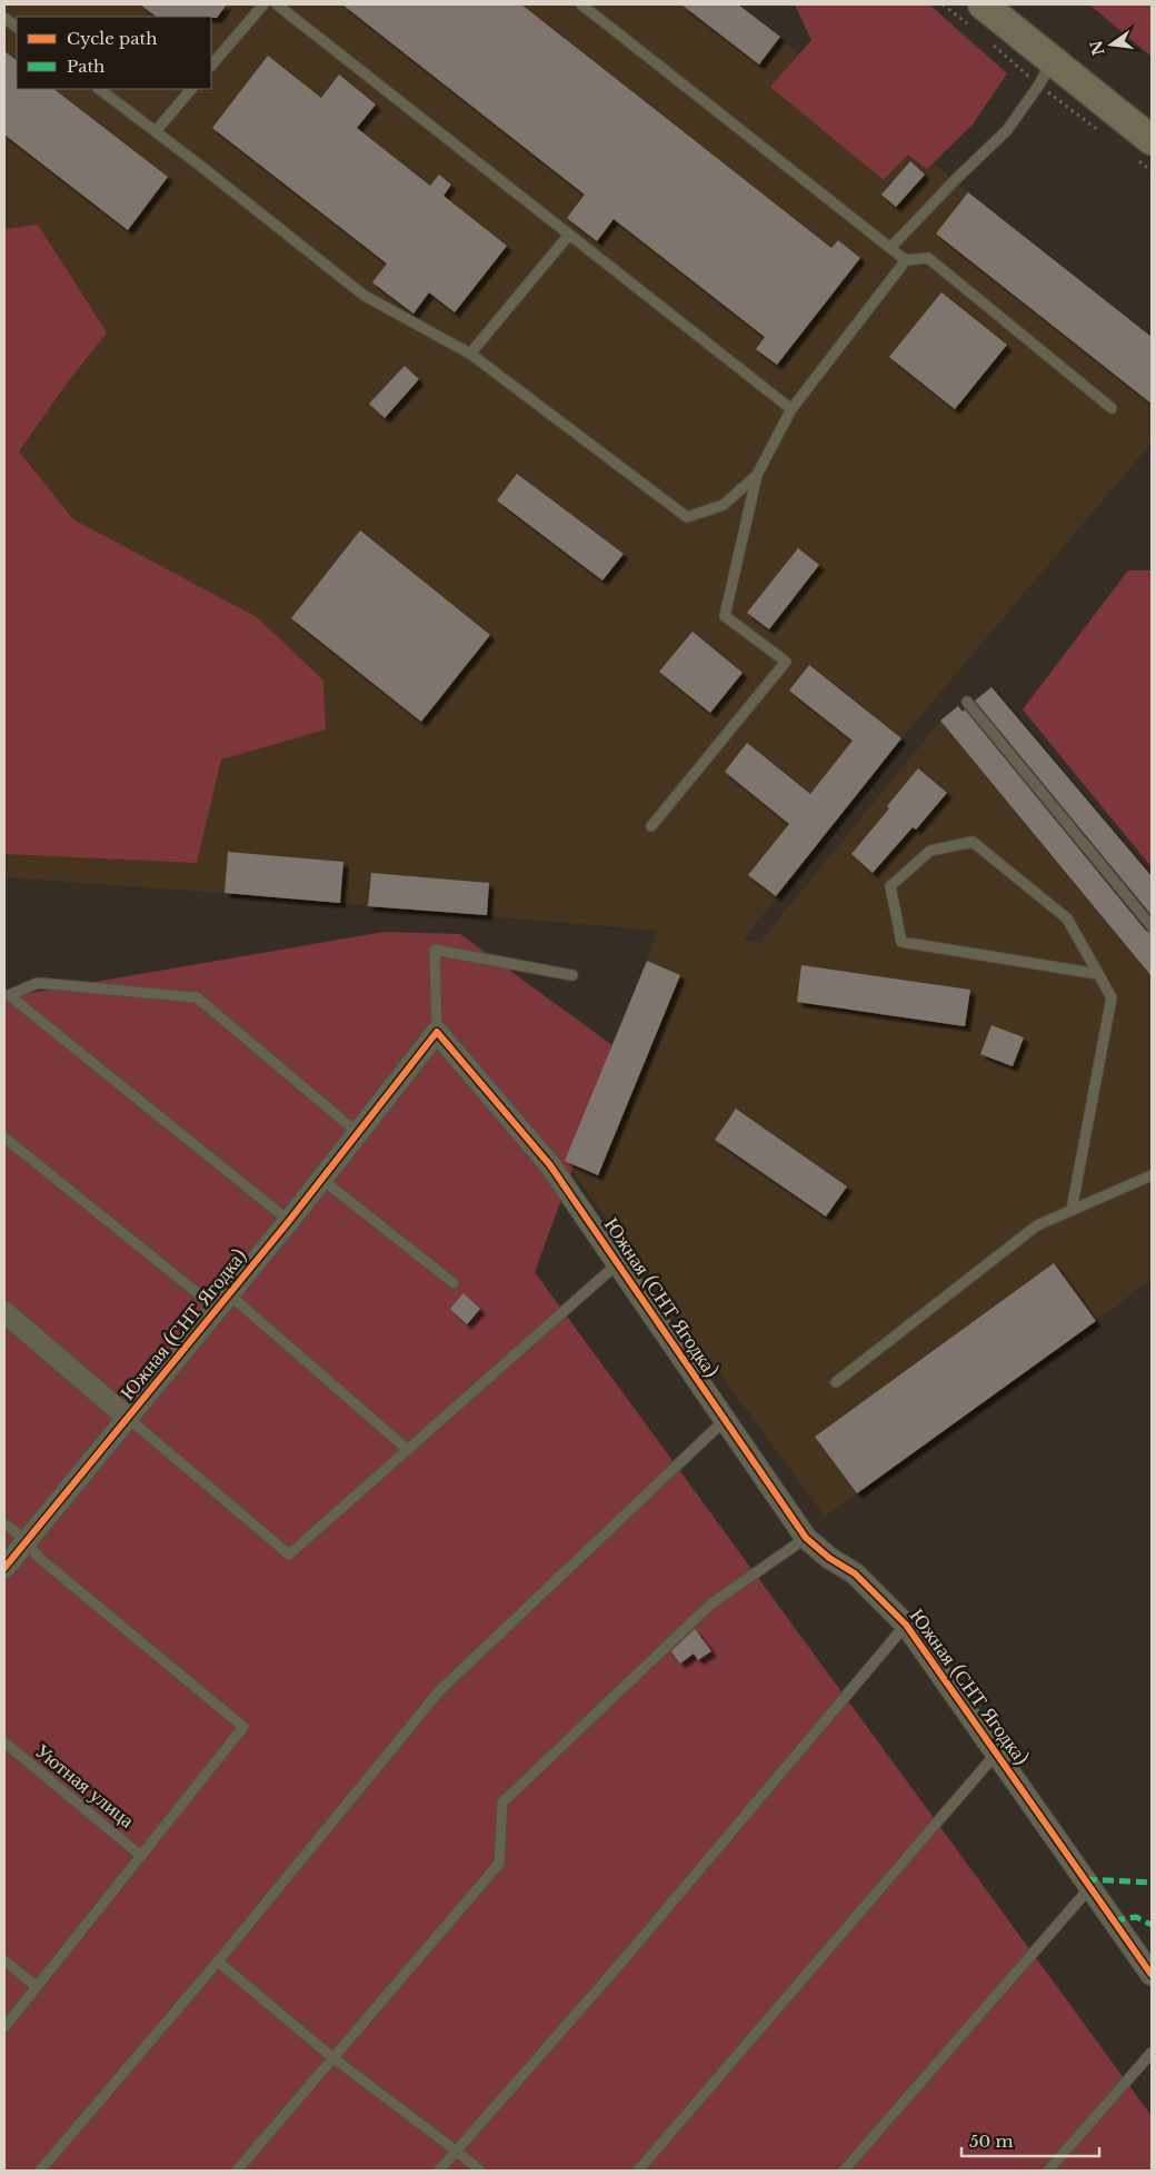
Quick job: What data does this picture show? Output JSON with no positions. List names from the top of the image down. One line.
{"streets":{"street":["Южная (СНТ Ягодка)"],"lane":["Уютная улица"]},"legend":["Cycle path","Path"],"scale_bar":"50 m","north":"left"}
